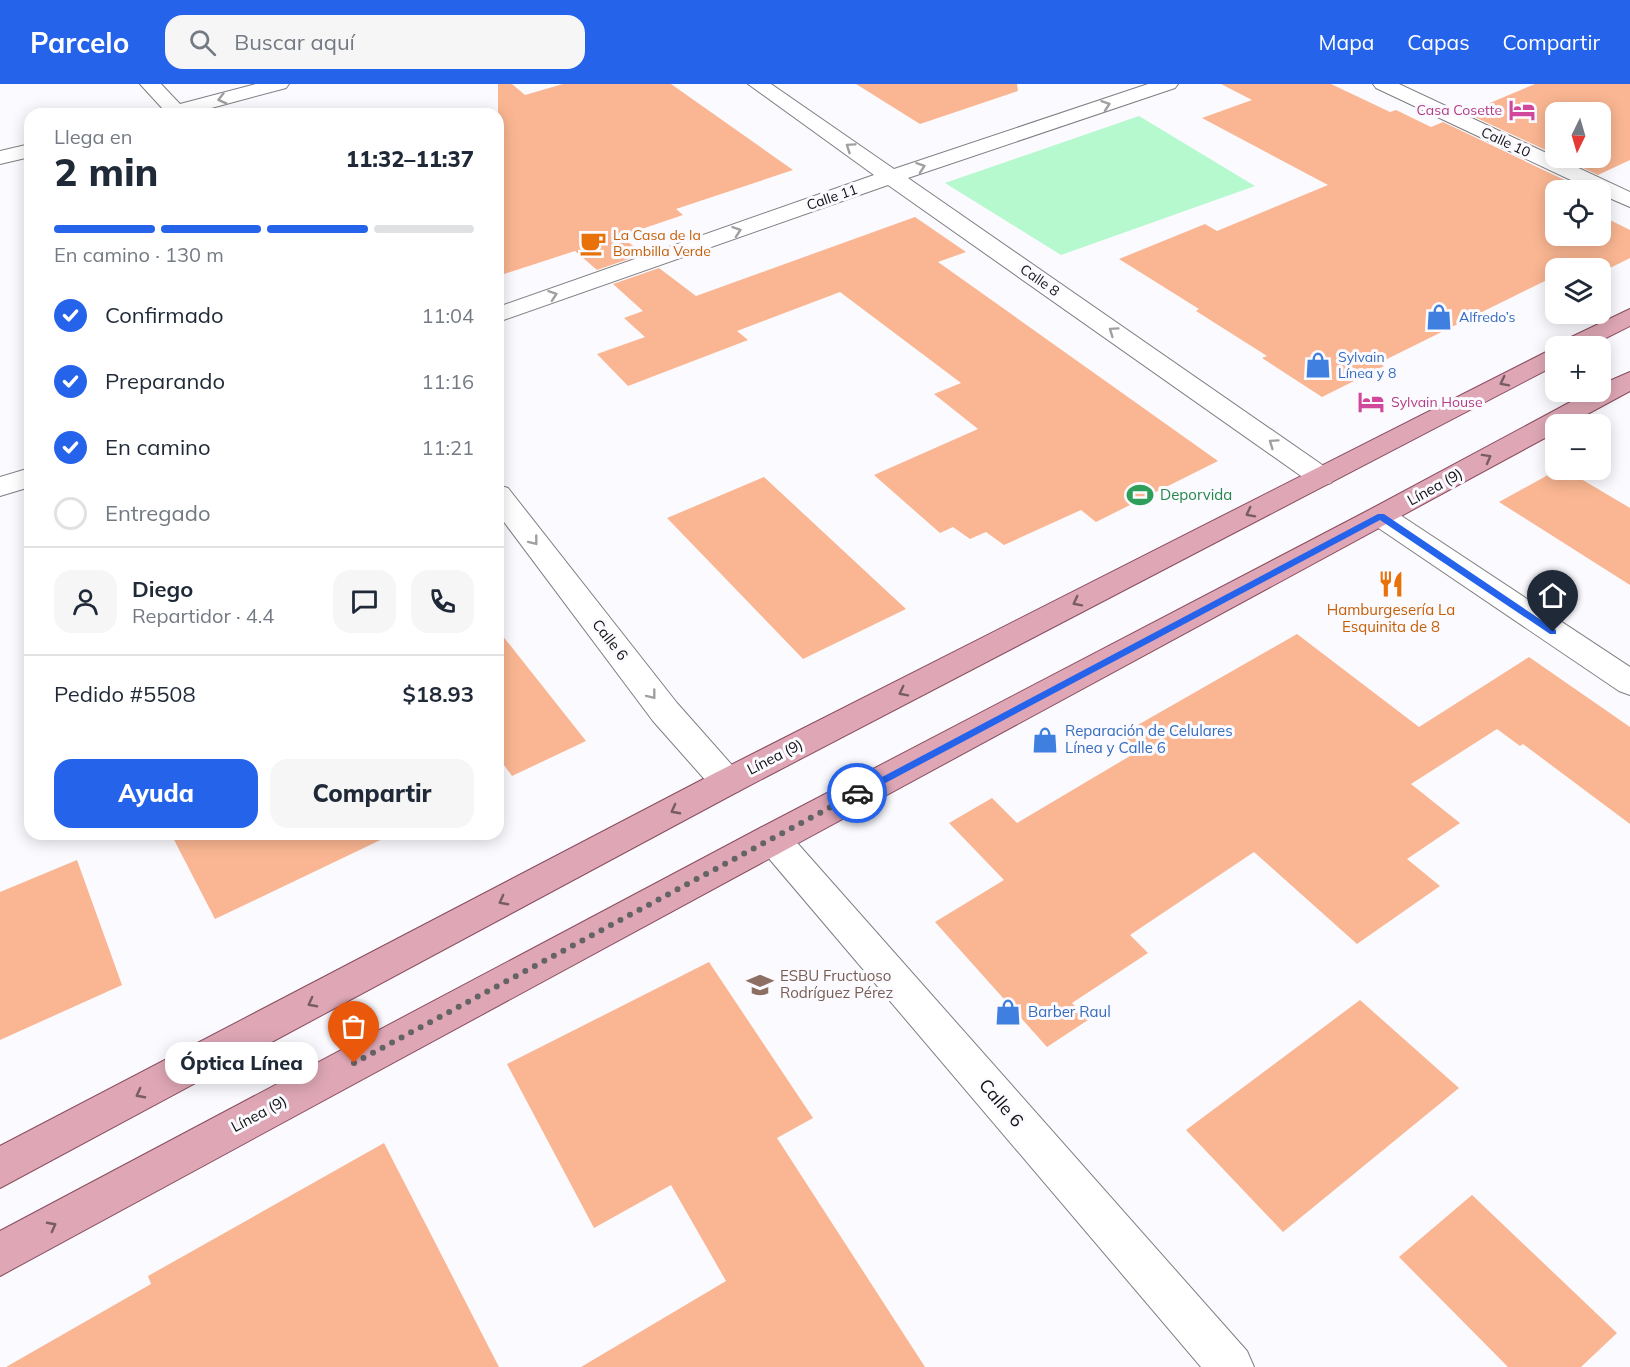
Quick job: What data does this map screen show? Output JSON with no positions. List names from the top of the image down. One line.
{"streets":{"main road":["Línea (9)"],"street":["Calle 10","Calle 11","Calle 8","Calle 6"]},"crossings":[["Calle 11","Calle 8"],["Calle 8","Línea (9)"],["Línea (9)","Calle 6"]],"one_way":["Calle 11","Calle 8"],"places":{"hotel":["Casa Cosette","Sylvain House"],"cafe":["La Casa de la Bombilla Verde"],"shop":["Alfredo’s","Sylvain Línea y 8","Reparación de Celulares Línea y Calle 6","Barber Raul"],"sports":["Deporvida"],"restaurant":["Hamburgesería La Esquinita de 8"],"school or university":["ESBU Fructuoso Rodríguez Pérez"],"other":["Óptica Línea"]},"north":"bottom","page":{"header":"Parcelo","search":"Buscar aquí","nav":["Mapa","Capas","Compartir"],"map_buttons":["+","−"],"heading":["2 min","Llega en","11:32–11:37"],"panel":["Diego","Repartidor · 4.4","Pedido #5508","$18.93"],"bar":"En camino · 130 m","list":[["Confirmado","11:04"],["Preparando","11:16"],["En camino","11:21"],"Entregado"],"buttons":["Ayuda","Compartir"],"bubble":"Óptica Línea"}}
